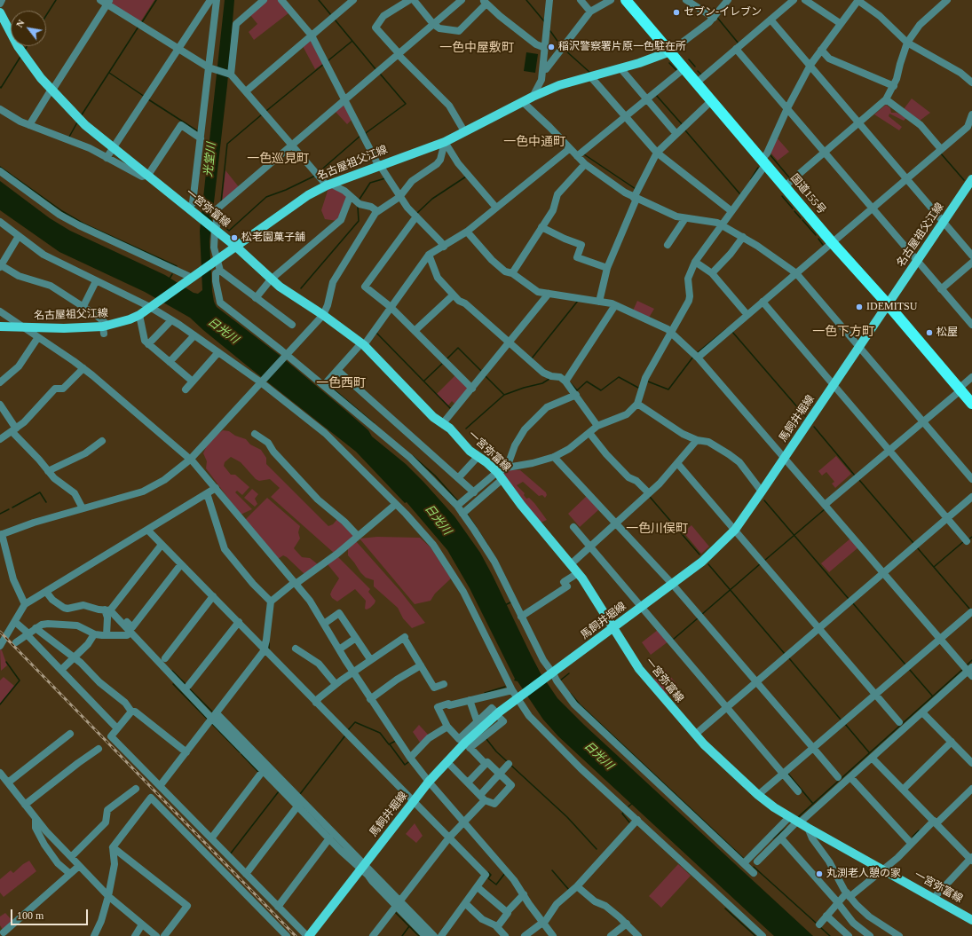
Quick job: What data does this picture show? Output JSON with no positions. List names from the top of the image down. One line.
{"streets":{"highway":["国道155号"],"main road":["名古屋祖父江線","一宮弥富線","馬飼井堀線"]},"crossings":[["名古屋祖父江線","国道155号"],["名古屋祖父江線","一宮弥富線"],["名古屋祖父江線","馬飼井堀線"],["国道155号","馬飼井堀線"],["一宮弥富線","馬飼井堀線"]],"districts":["一色中屋敷町","一色中通町","一色巡見町","一色下方町","一色西町","一色川俣町"],"water":["光堂川","日光川"],"places":["セブン-イレブン","稲沢警察署片原一色駐在所","松老園菓子舗","IDEMITSU","松屋","丸渕老人憩の家"],"scale_bar":"100 m","north":"top left"}
